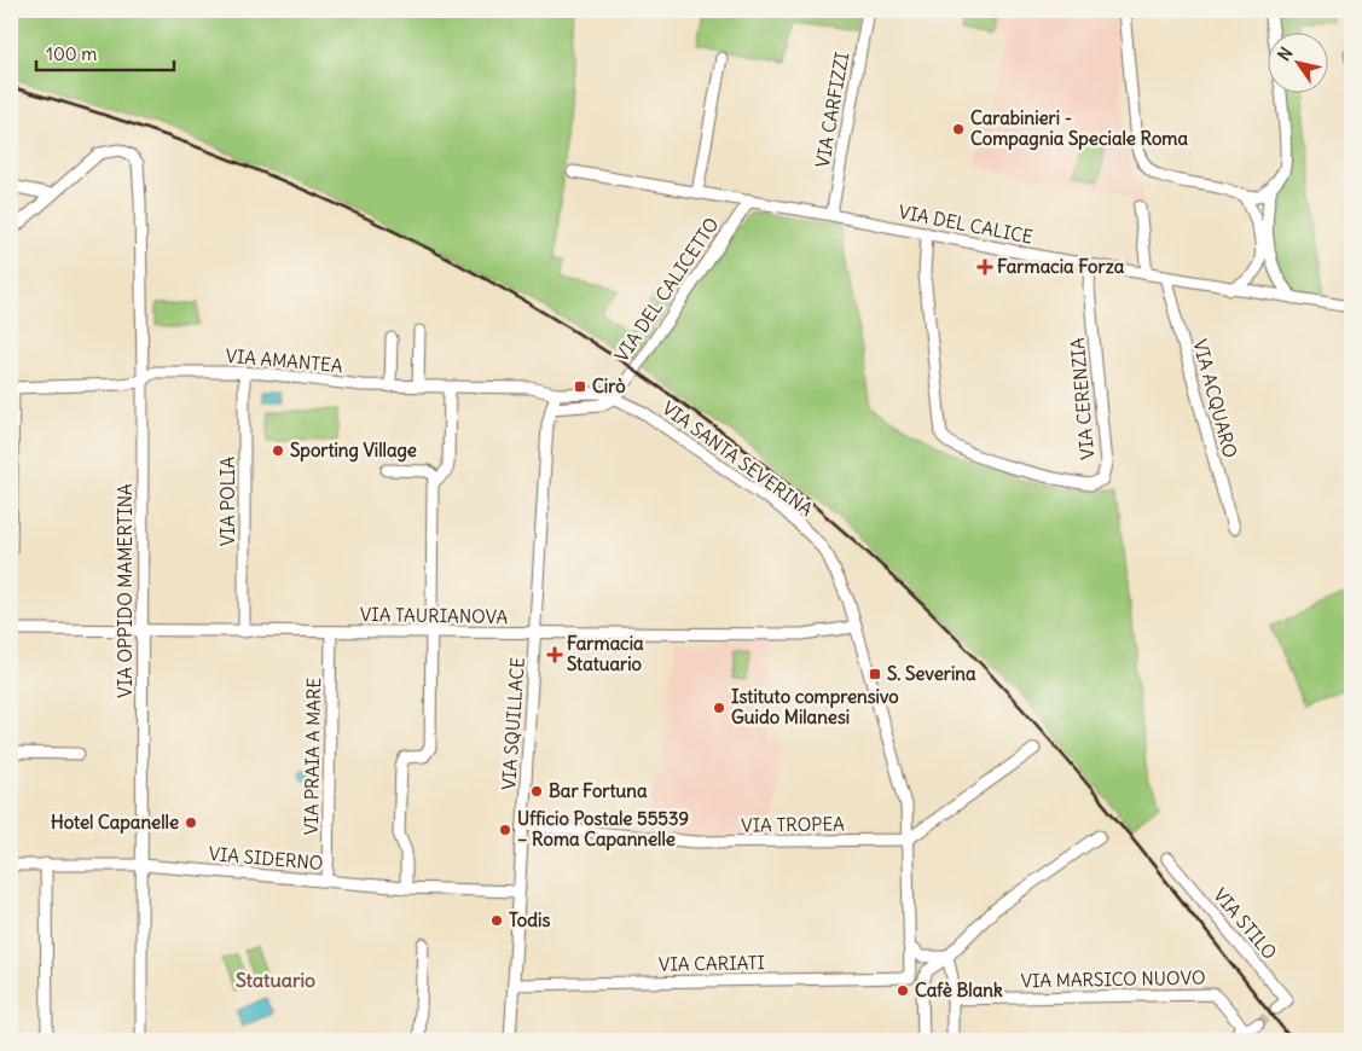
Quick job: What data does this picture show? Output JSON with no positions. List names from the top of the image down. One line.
{"streets":{"street":["VIA CARFIZZI","VIA DEL CALICE","VIA DEL CALICETTO","VIA AMANTEA","VIA CERENZIA","VIA ACQUARO","VIA SANTA SEVERINA","VIA POLIA","VIA OPPIDO MAMERTINA","VIA TAURIANOVA","VIA SQUILLACE","VIA PRAIA A MARE","VIA TROPEA","VIA SIDERNO","VIA STILO","VIA CARIATI","VIA MARSICO NUOVO"]},"crossings":[["VIA CARFIZZI","VIA DEL CALICE"],["VIA DEL CALICE","VIA DEL CALICETTO"],["VIA DEL CALICE","VIA CERENZIA"],["VIA DEL CALICE","VIA ACQUARO"],["VIA DEL CALICETTO","VIA SANTA SEVERINA"],["VIA AMANTEA","VIA SANTA SEVERINA"],["VIA AMANTEA","VIA POLIA"],["VIA AMANTEA","VIA OPPIDO MAMERTINA"],["VIA AMANTEA","VIA SQUILLACE"],["VIA SANTA SEVERINA","VIA TAURIANOVA"],["VIA SANTA SEVERINA","VIA SQUILLACE"],["VIA SANTA SEVERINA","VIA TROPEA"],["VIA SANTA SEVERINA","VIA CARIATI"],["VIA POLIA","VIA TAURIANOVA"],["VIA OPPIDO MAMERTINA","VIA TAURIANOVA"],["VIA OPPIDO MAMERTINA","VIA SIDERNO"],["VIA TAURIANOVA","VIA SQUILLACE"],["VIA TAURIANOVA","VIA PRAIA A MARE"],["VIA SQUILLACE","VIA TROPEA"],["VIA SQUILLACE","VIA SIDERNO"],["VIA SQUILLACE","VIA CARIATI"],["VIA PRAIA A MARE","VIA SIDERNO"]],"districts":["Statuario"],"places":{"other":["Carabinieri - Compagnia Speciale Roma","Sporting Village","Istituto comprensivo Guido Milanesi","Bar Fortuna","Hotel Capanelle","Ufficio Postale 55539 – Roma Capannelle","Todis","Cafè Blank"],"health":["Farmacia Forza","Farmacia Statuario"],"transit":["Cirò","S. Severina"]},"scale_bar":"100 m","north":"top left"}
